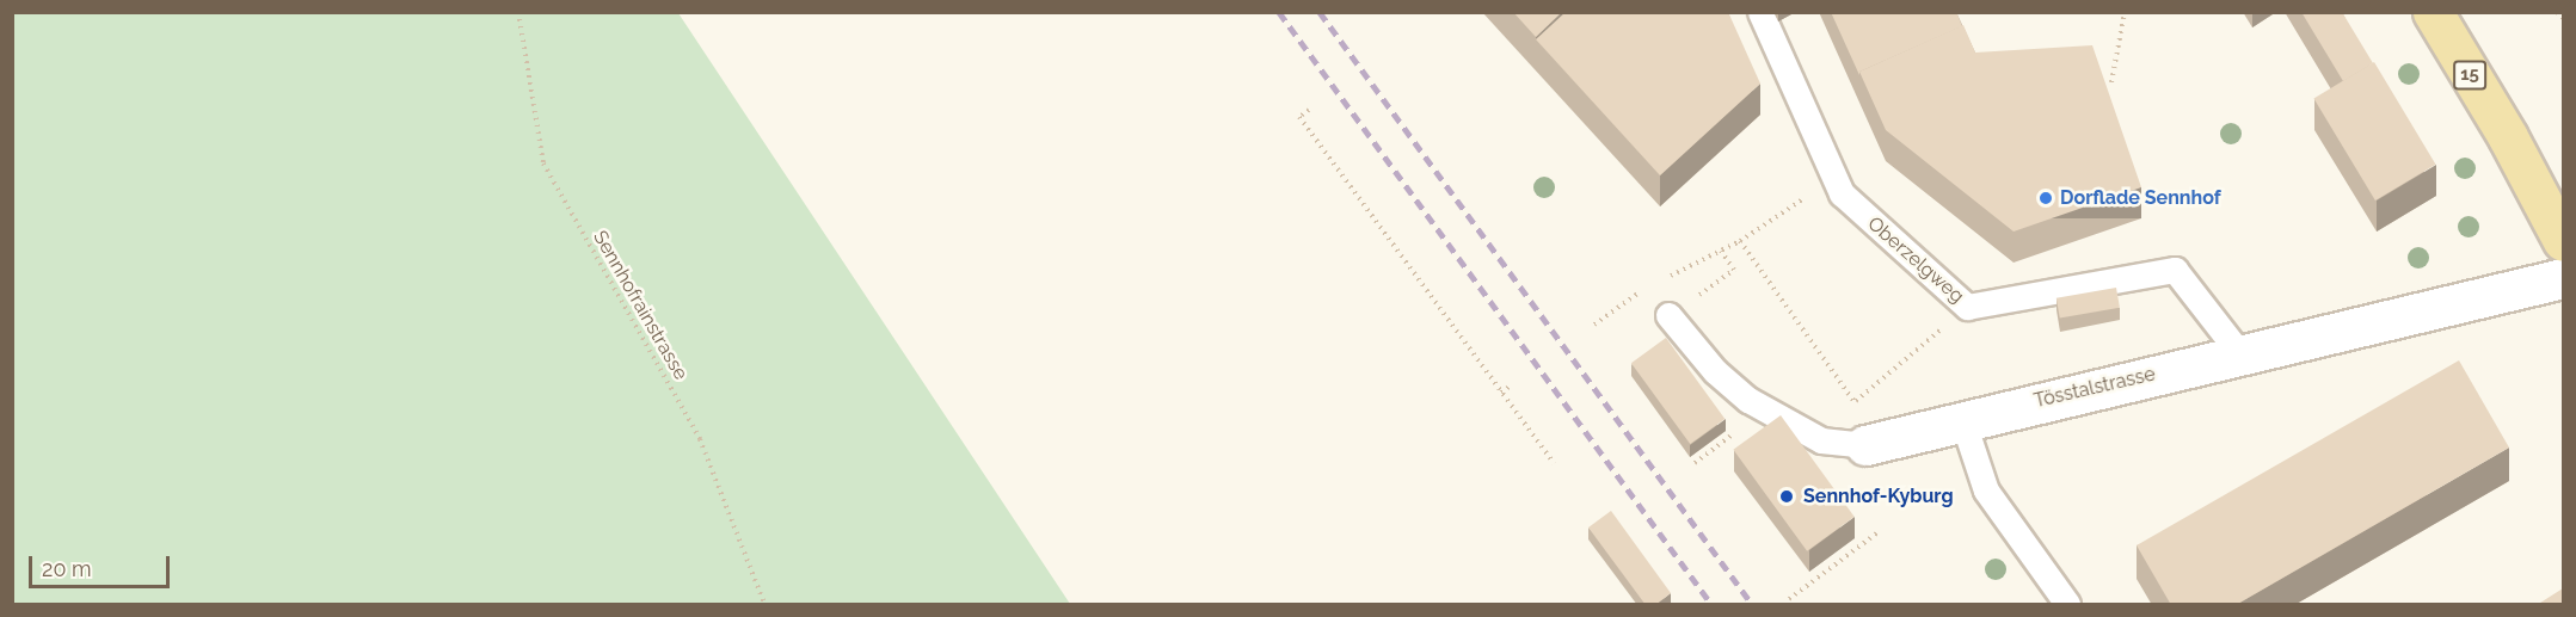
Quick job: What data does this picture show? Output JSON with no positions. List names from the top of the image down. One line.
{"streets":{"main road":["15"],"street":["Tösstalstrasse"],"lane":["Oberzelgweg"],"path":["Sennhofrainstrasse"]},"crossings":[["Oberzelgweg","Tösstalstrasse"]],"places":["Dorflade Sennhof","Sennhof-Kyburg"],"scale_bar":"20 m"}
